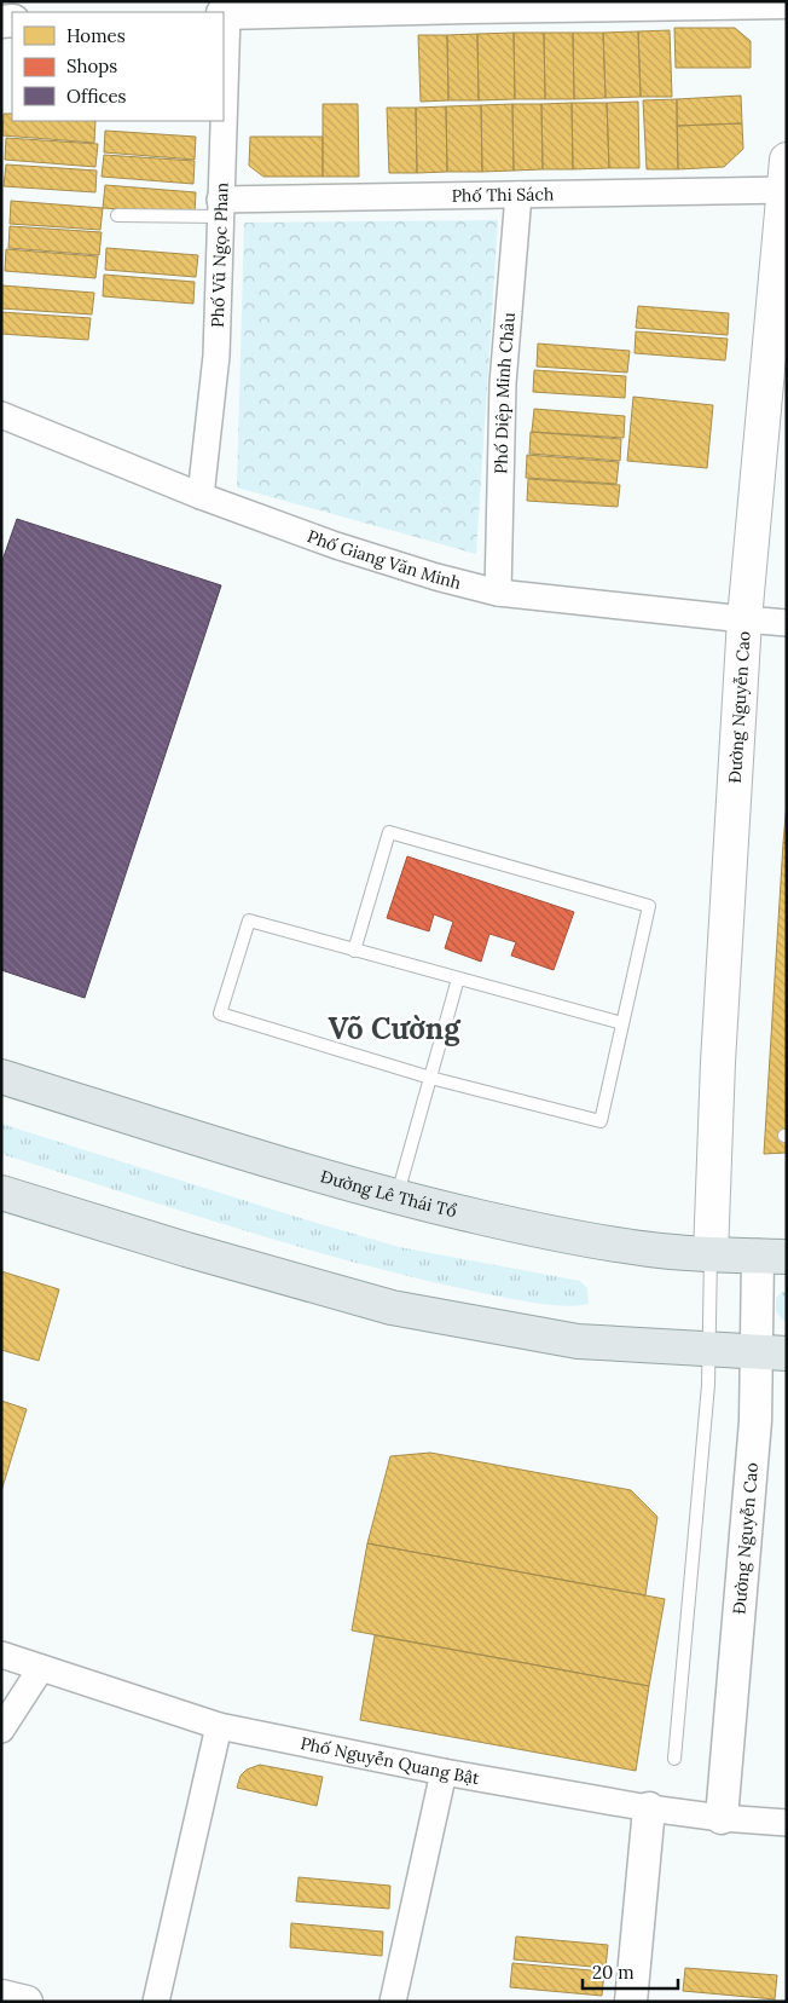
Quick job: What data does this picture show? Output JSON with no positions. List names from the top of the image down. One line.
{"streets":{"main road":["Đường Nguyễn Cao","Đường Lê Thái Tổ"],"street":["Phố Thi Sách","Phố Vũ Ngọc Phan","Phố Diệp Minh Châu","Phố Giang Văn Minh","Phố Nguyễn Quang Bật"]},"crossings":[["Phố Thi Sách","Phố Vũ Ngọc Phan"],["Phố Thi Sách","Phố Diệp Minh Châu"],["Phố Thi Sách","Đường Nguyễn Cao"],["Phố Vũ Ngọc Phan","Phố Giang Văn Minh"],["Phố Diệp Minh Châu","Phố Giang Văn Minh"],["Phố Giang Văn Minh","Đường Nguyễn Cao"],["Đường Nguyễn Cao","Đường Lê Thái Tổ"],["Đường Nguyễn Cao","Phố Nguyễn Quang Bật"]],"districts":["Võ Cường"],"legend":["Homes","Shops","Offices"],"scale_bar":"20 m"}
